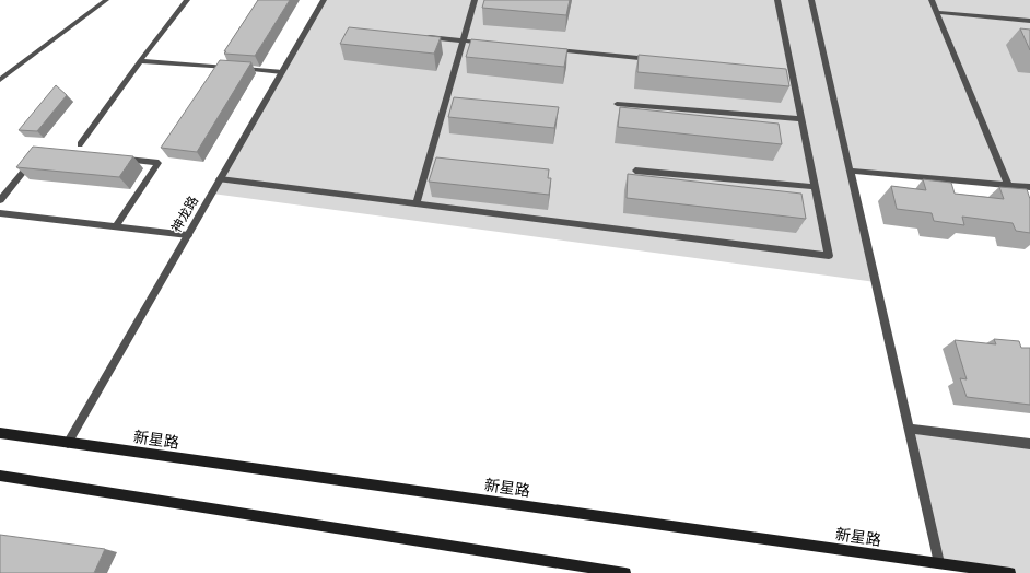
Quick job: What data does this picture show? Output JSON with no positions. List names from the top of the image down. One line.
{"streets":{"main road":["新星路"],"street":["神龙路"]},"crossings":[["神龙路","新星路"]]}
